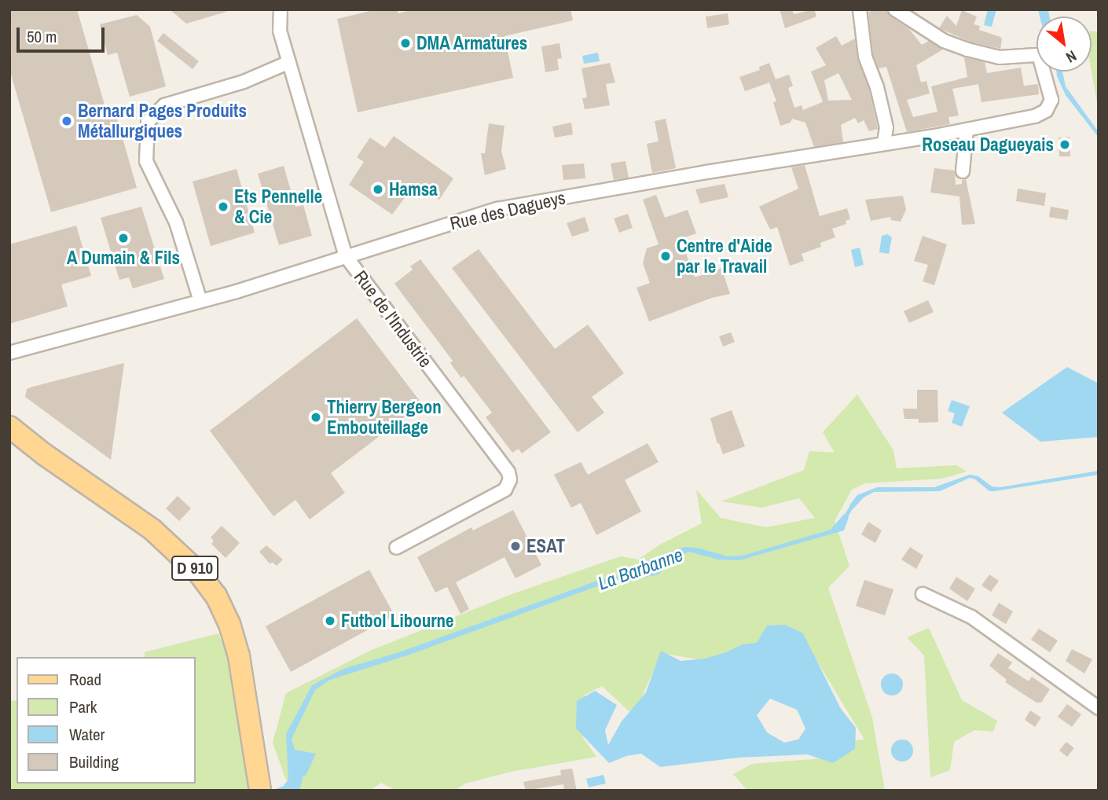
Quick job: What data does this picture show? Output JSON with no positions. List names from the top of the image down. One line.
{"streets":{"main road":["D 910"],"street":["Rue des Dagueys","Rue de l'Industrie"]},"crossings":[["Rue des Dagueys","Rue de l'Industrie"]],"water":["La Barbanne"],"places":["DMA Armatures","Bernard Pages Produits Métallurgiques","Roseau Dagueyais","Hamsa","Ets Pennelle & Cie","A Dumain & Fils","Centre d'Aide par le Travail","Thierry Bergeon Embouteillage","ESAT","Futbol Libourne"],"legend":["Road","Park","Water","Building"],"scale_bar":"50 m","north":"bottom right"}
